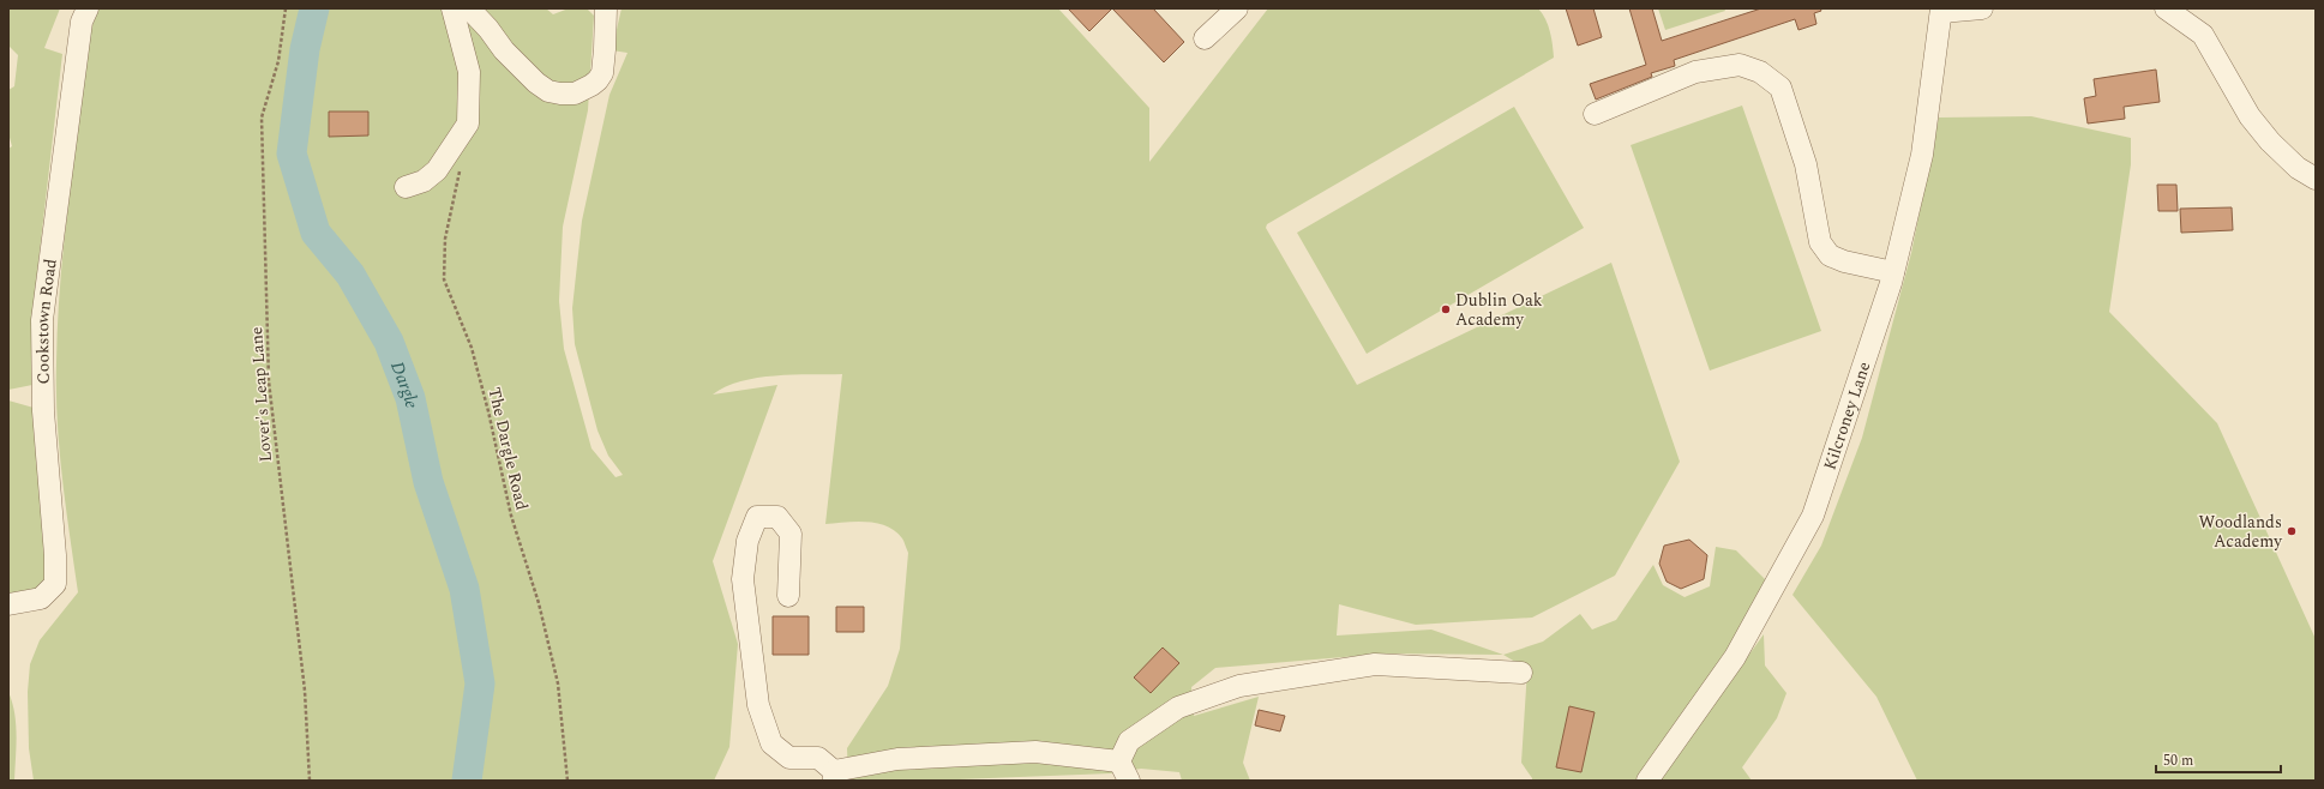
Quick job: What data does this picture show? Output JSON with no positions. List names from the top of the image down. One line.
{"streets":{"street":["Cookstown Road","Kilcroney Lane"],"path":["Lover's Leap Lane","The Dargle Road"]},"water":["Dargle"],"places":["Dublin Oak Academy","Woodlands Academy"],"scale_bar":"50 m"}
